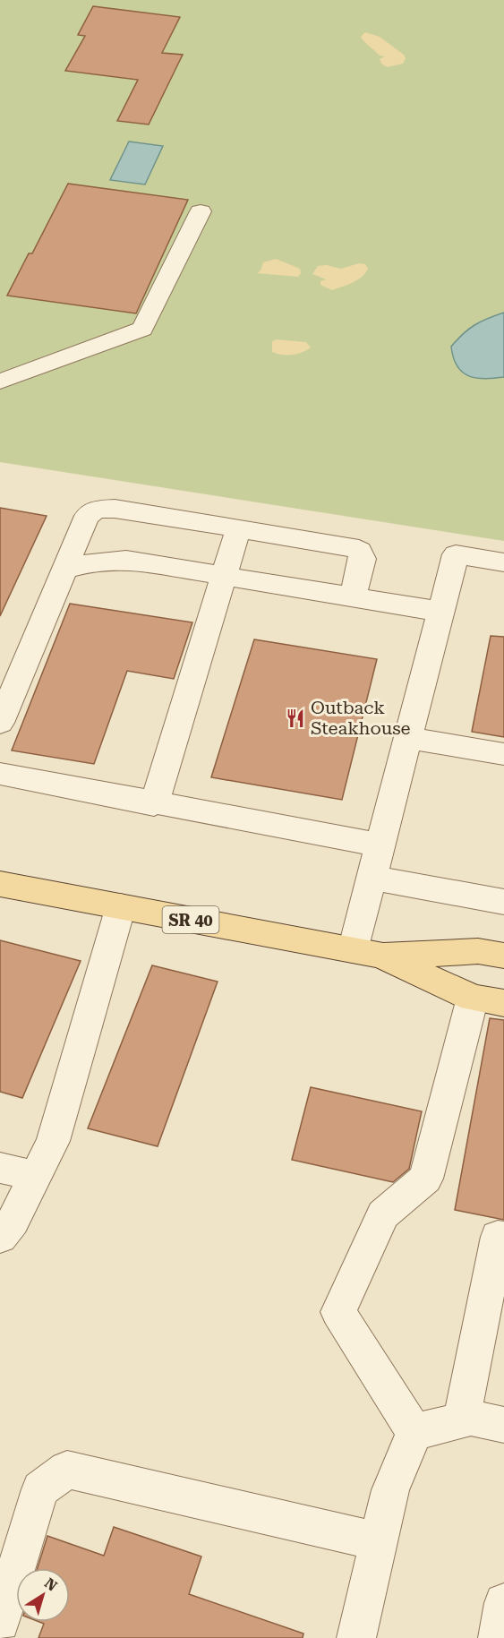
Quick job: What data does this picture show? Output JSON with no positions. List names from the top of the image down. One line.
{"streets":{"main road":["SR 40"]},"places":{"restaurant":["Outback Steakhouse"]},"north":"top right"}
